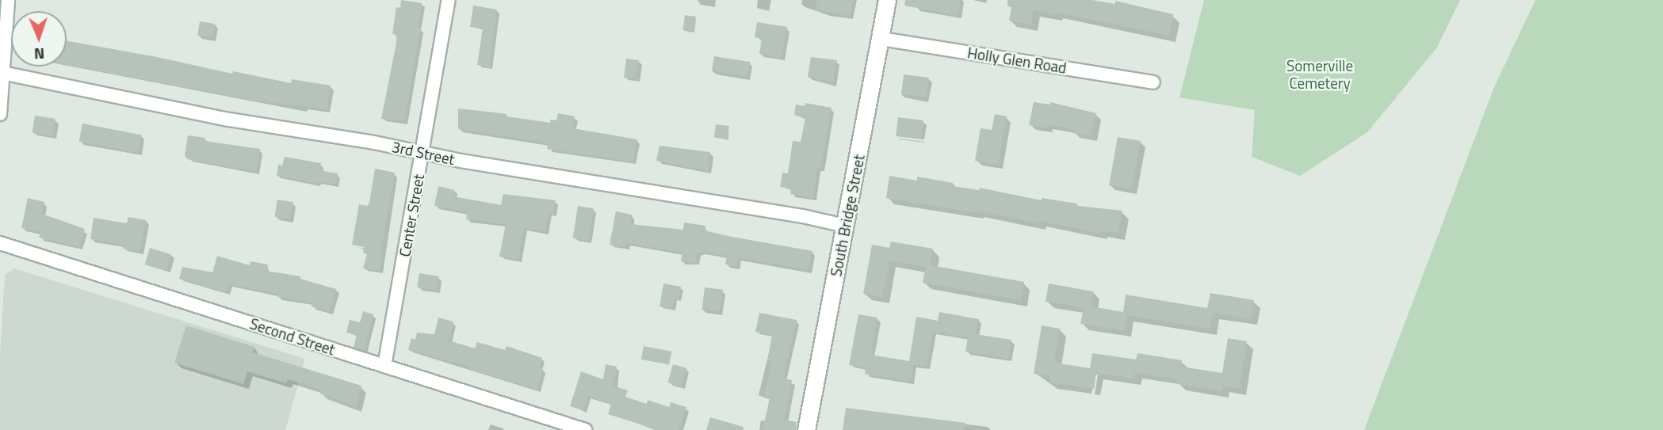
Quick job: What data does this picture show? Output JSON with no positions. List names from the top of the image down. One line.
{"streets":{"street":["Holly Glen Road","3rd Street","Center Street","South Bridge Street","Second Street"]},"crossings":[["Holly Glen Road","South Bridge Street"],["3rd Street","Center Street"],["3rd Street","South Bridge Street"],["Center Street","Second Street"]],"parks":["Somerville Cemetery"],"north":"bottom"}
